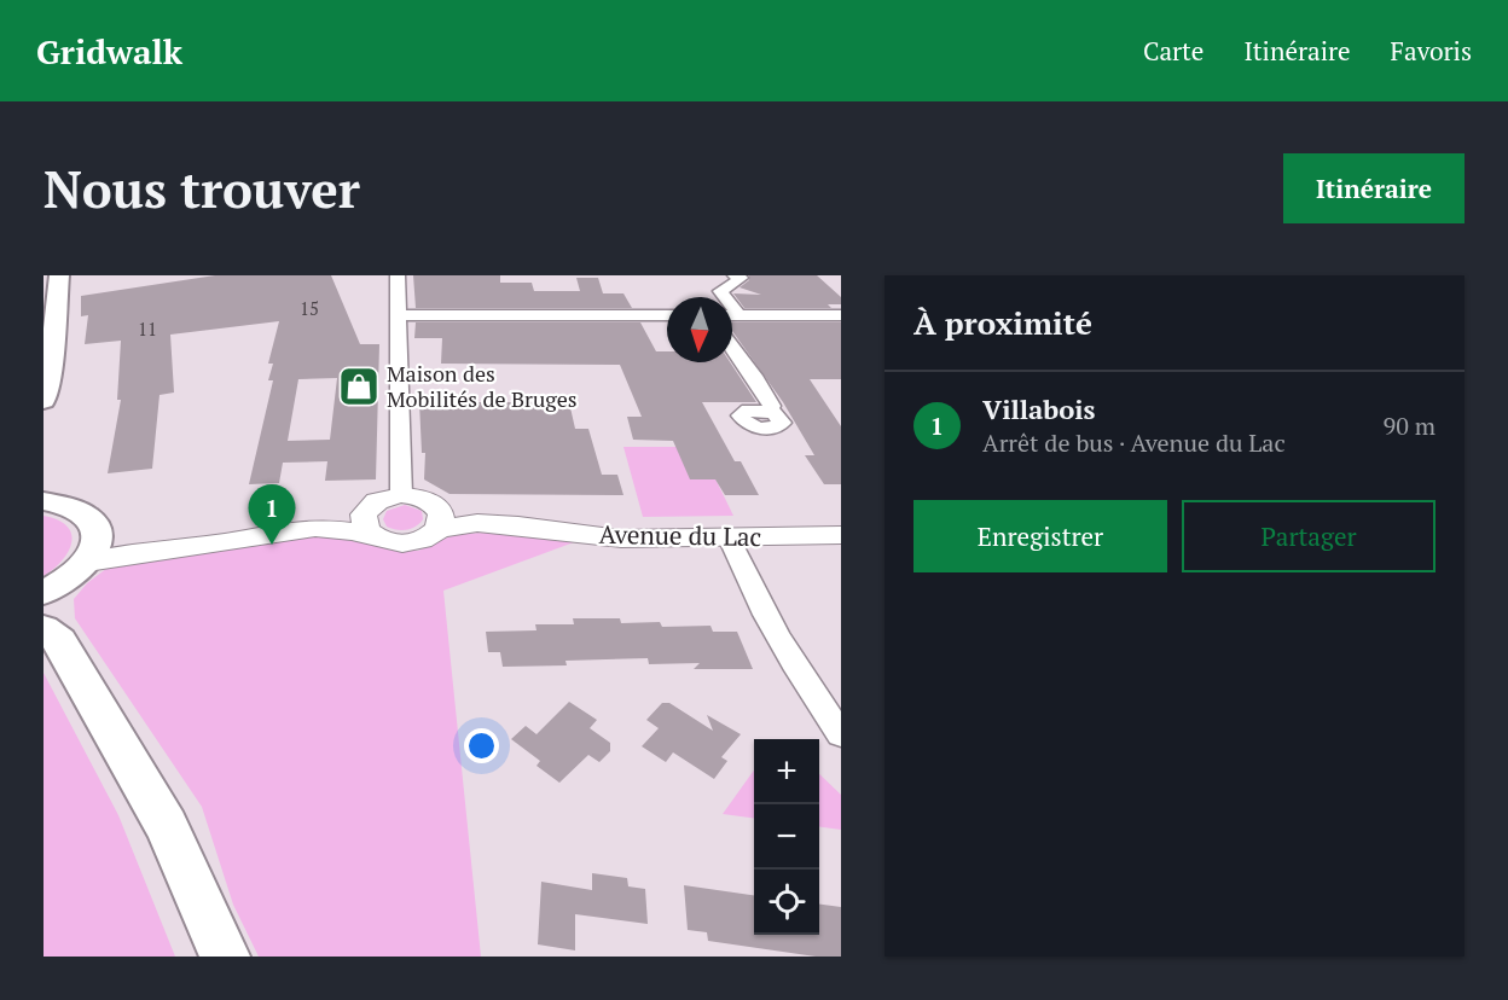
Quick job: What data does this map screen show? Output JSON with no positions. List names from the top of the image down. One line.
{"streets":{"street":["Avenue du Lac"]},"places":{"shop":["Maison des Mobilités de Bruges"]},"house_numbers":["15","11"],"north":"bottom","page":{"header":"Gridwalk","nav":["Carte","Itinéraire","Favoris"],"buttons":["Itinéraire",["Enregistrer","Partager"]],"title":"Nous trouver","heading":"À proximité","list":[{"mark":"1","name":"Villabois","note":"Arrêt de bus · Avenue du Lac","value":"90 m"}],"pins":"1","map_buttons":["+","−"]}}
